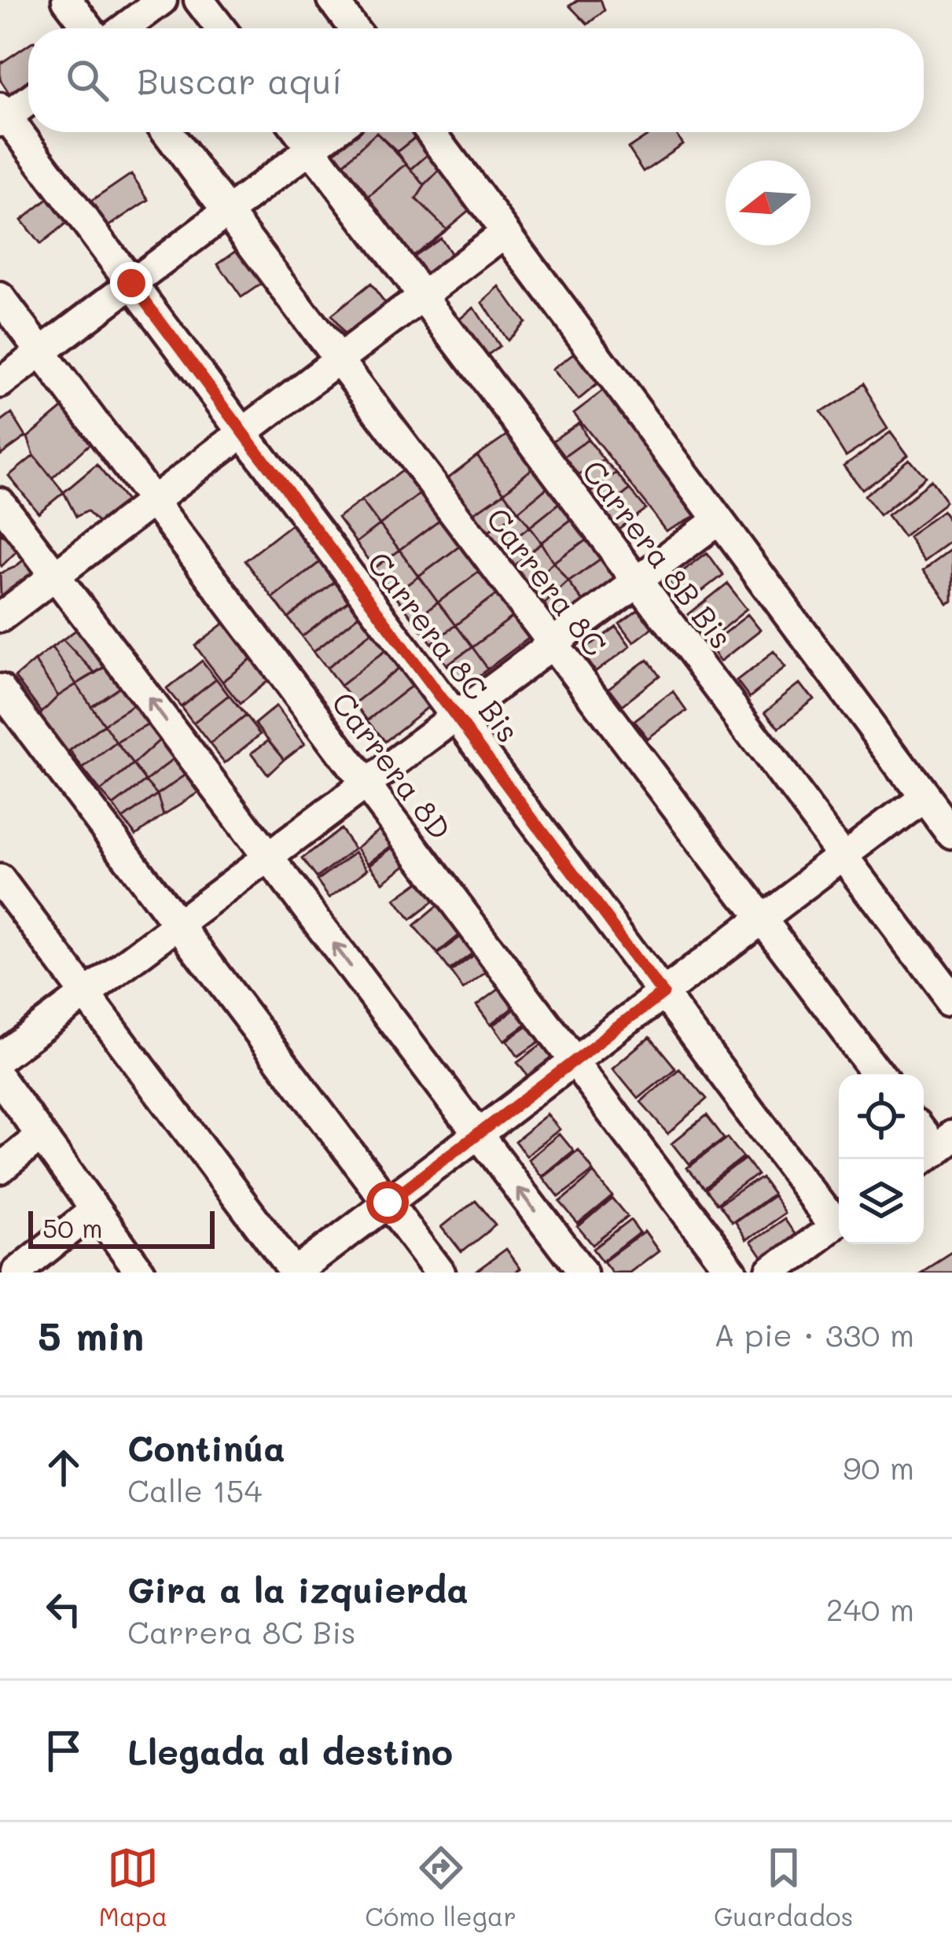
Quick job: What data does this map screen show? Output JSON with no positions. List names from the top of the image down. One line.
{"streets":{"street":["Carrera 8B Bis","Carrera 8C","Carrera 8C Bis","Carrera 8D"]},"scale_bar":"50 m","north":"left","page":{"search":"Buscar aquí","scale":"50 m","heading":["5 min","A pie · 330 m"],"list":[["Continúa","Calle 154","90 m"],["Gira a la izquierda","Carrera 8C Bis","240 m"],"Llegada al destino"],"nav":["Mapa","Cómo llegar","Guardados"]}}
